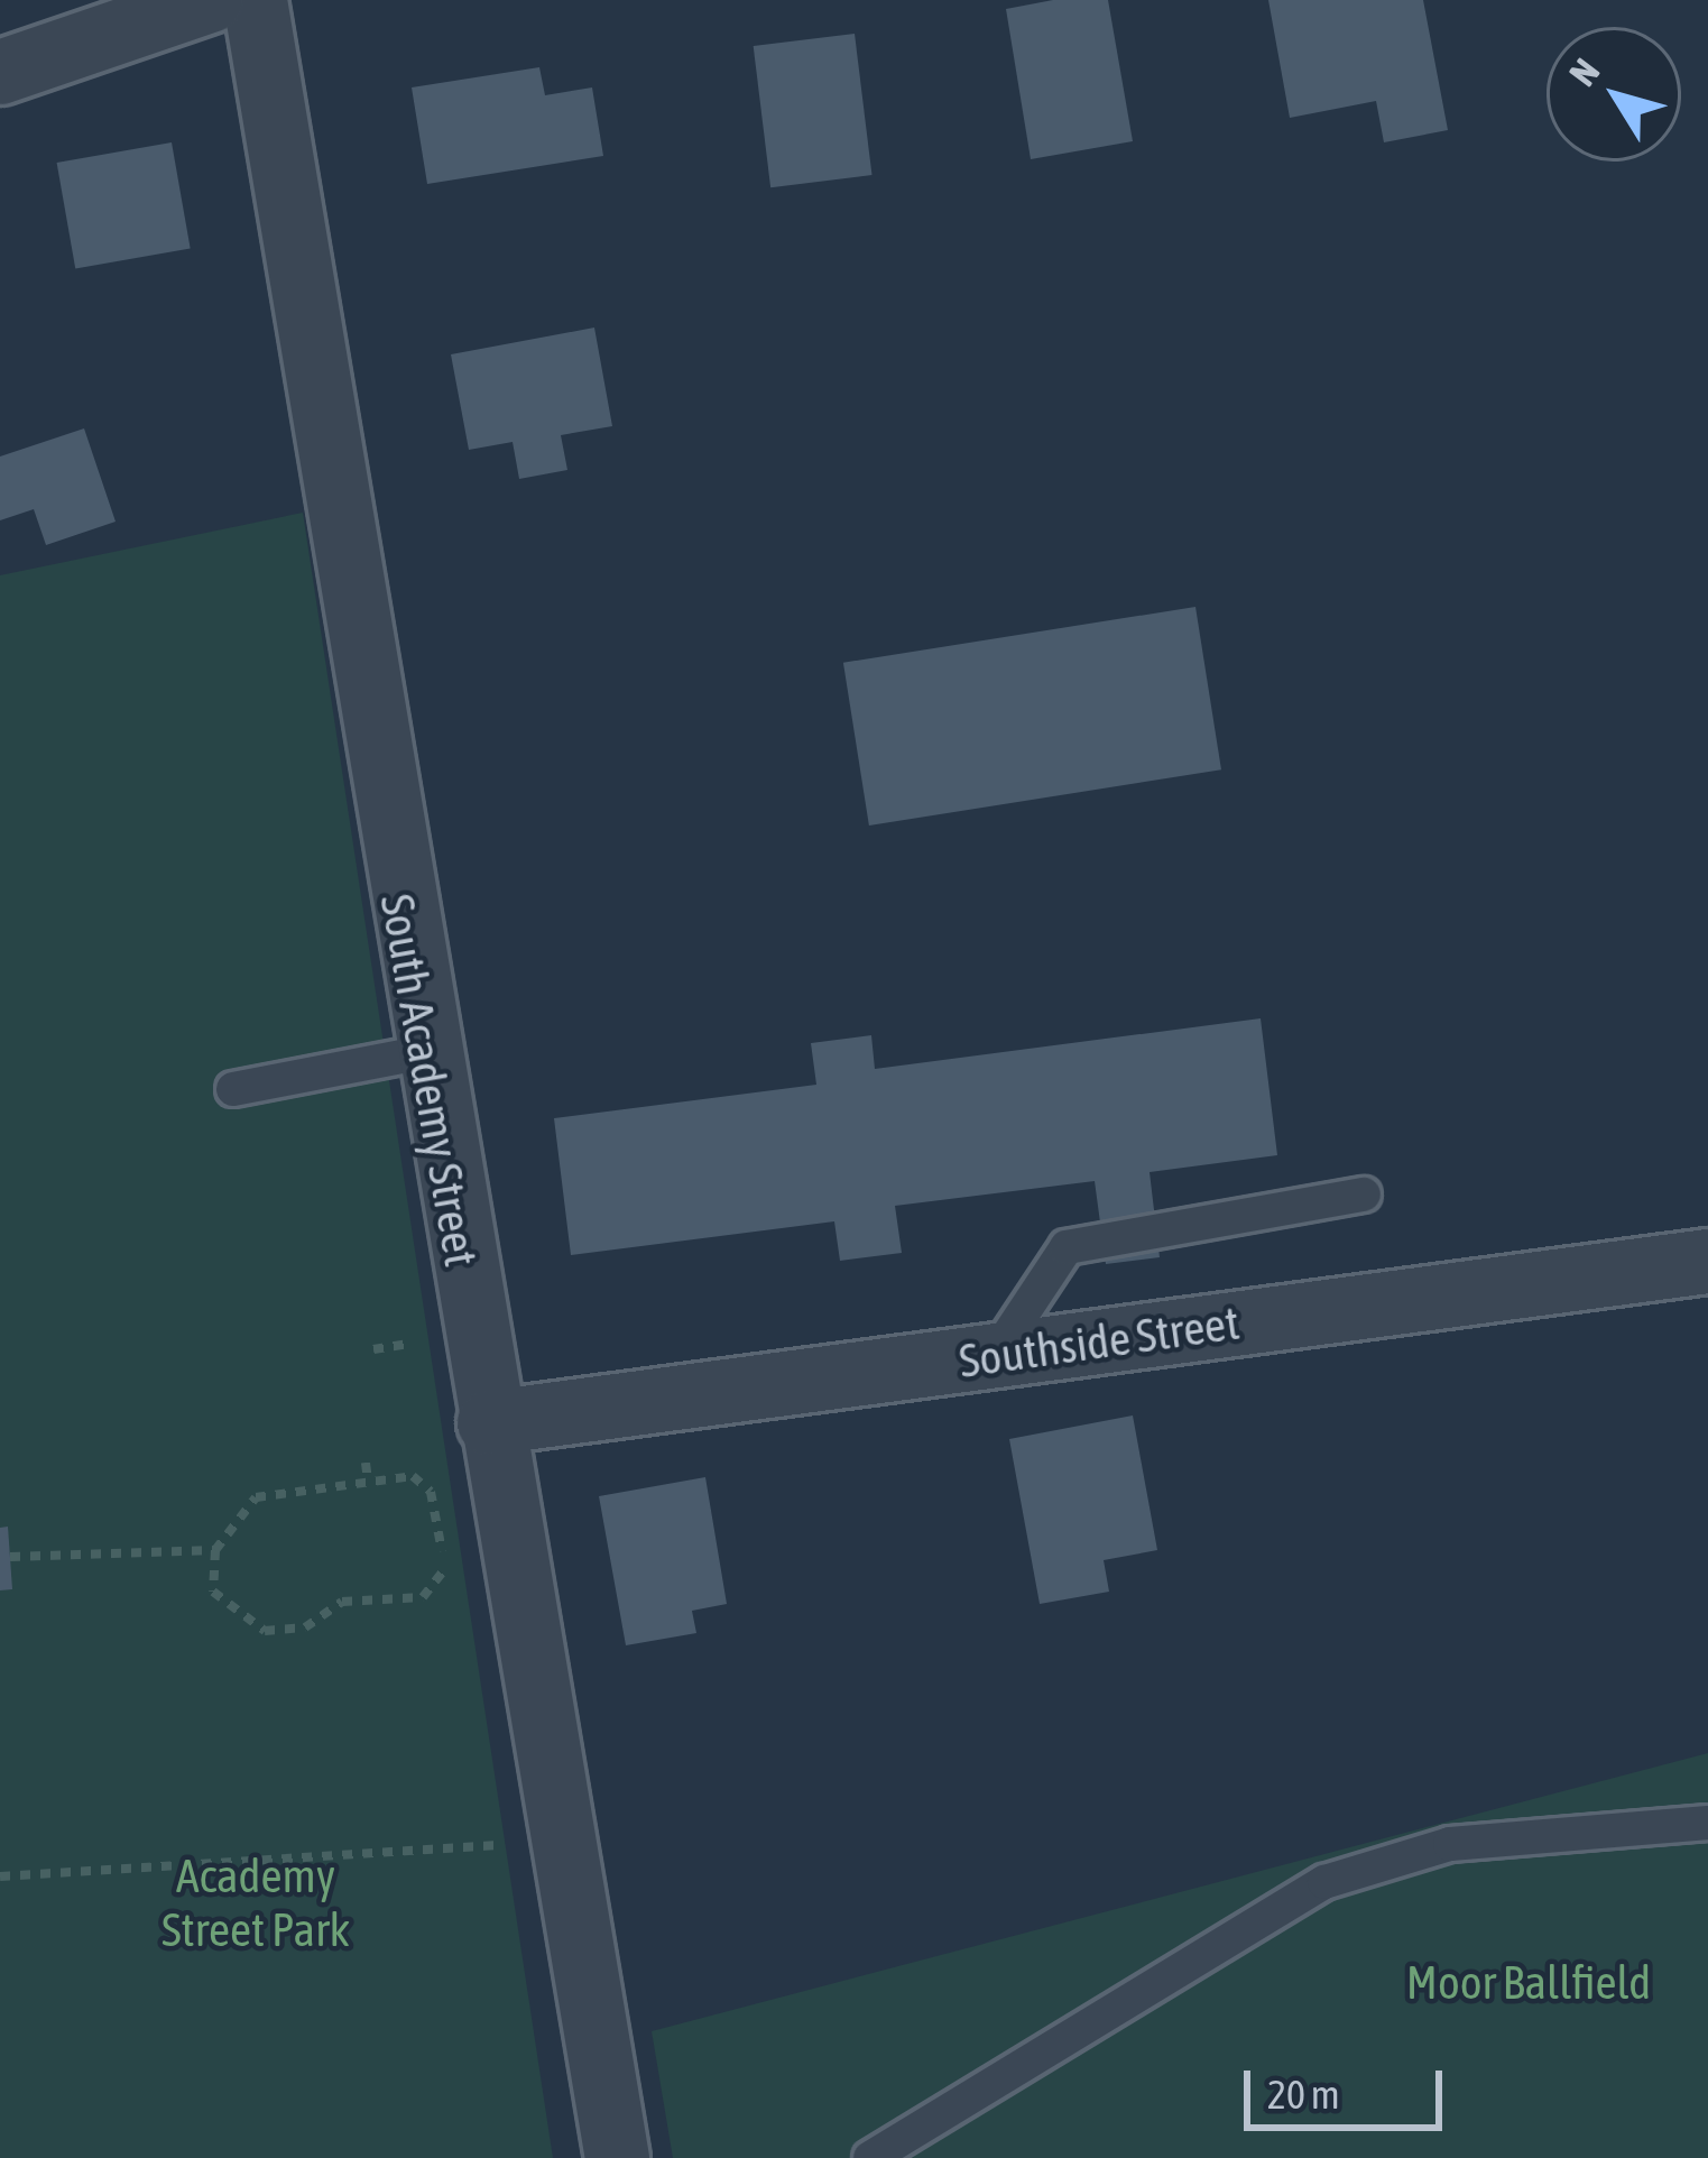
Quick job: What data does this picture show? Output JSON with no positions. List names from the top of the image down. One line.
{"streets":{"street":["South Academy Street","Southside Street"]},"crossings":[["South Academy Street","Southside Street"]],"parks":["Academy Street Park","Moor Ballfield"],"scale_bar":"20 m","north":"top left"}
